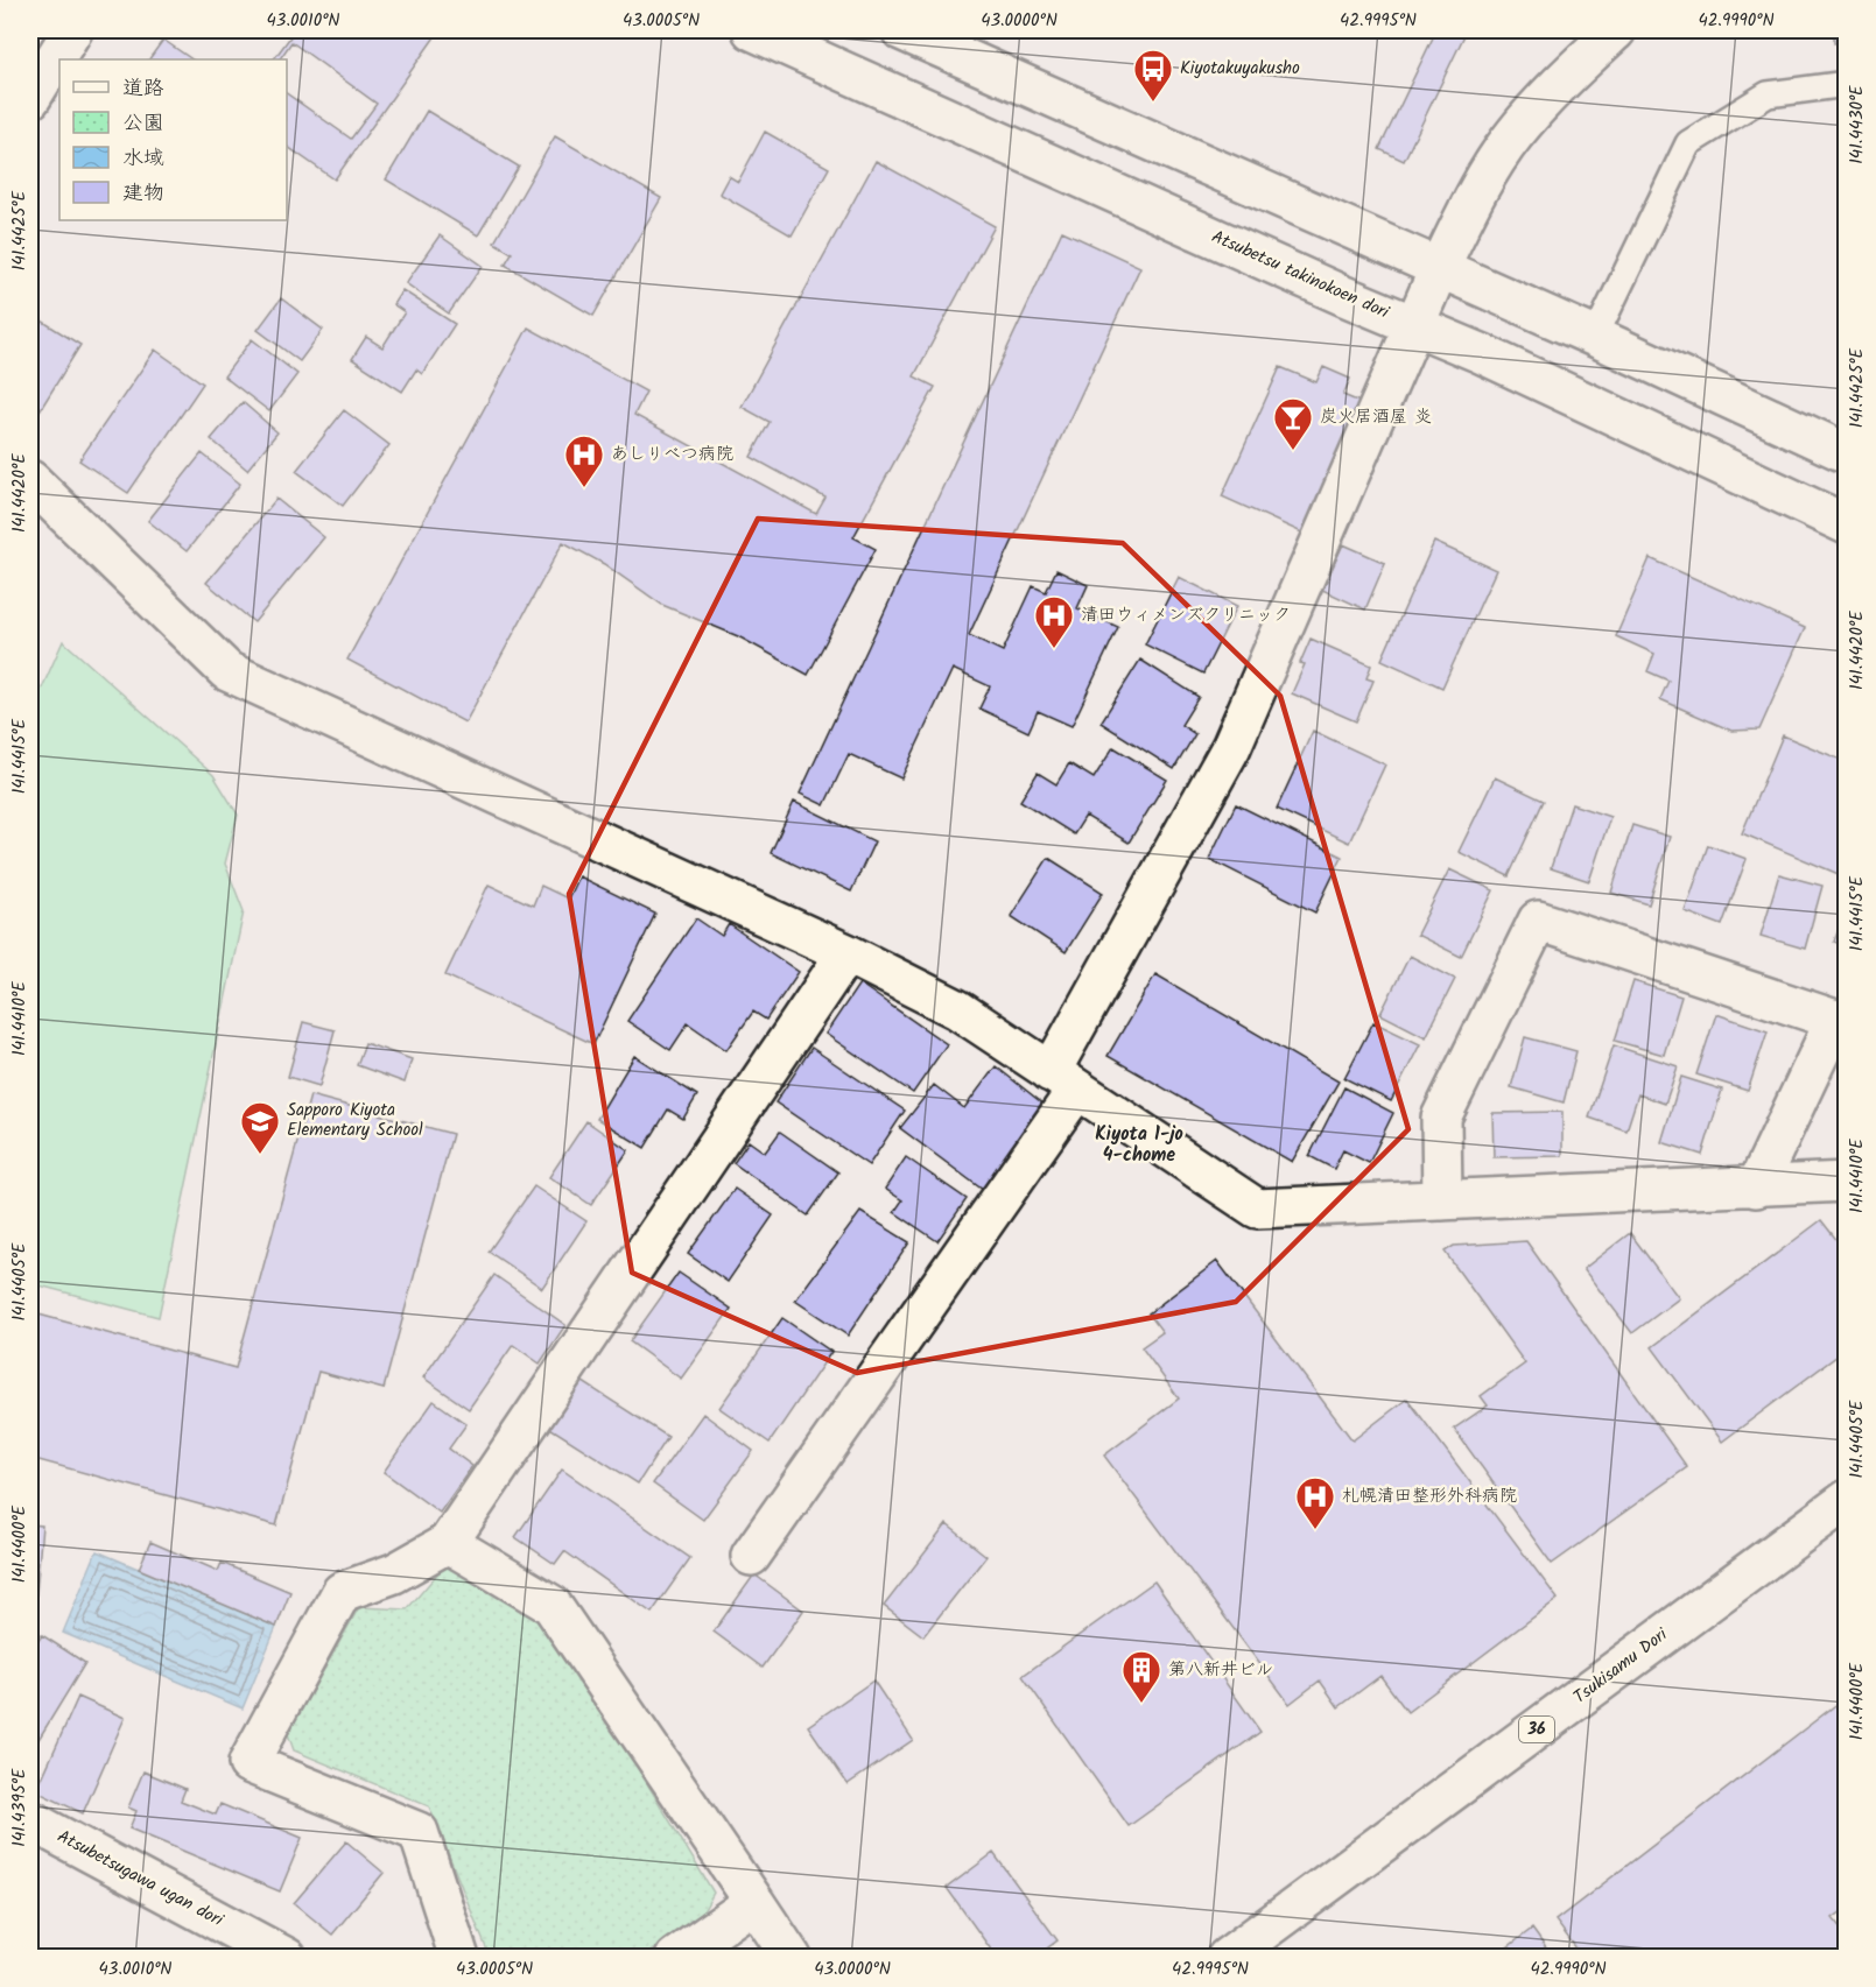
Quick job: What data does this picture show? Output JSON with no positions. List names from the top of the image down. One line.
{"streets":{"main road":["Atsubetsu takinokoen dori","Tsukisamu Dori","36","Atsubetsugawa ugan dori"]},"districts":["Kiyota 1-jo 4-chome"],"places":{"bus stop":["Kiyotakuyakusho"],"bar":["炭火居酒屋 炎"],"hospital":["あしりべつ病院","清田ウィメンズクリニック","札幌清田整形外科病院"],"school or university":["Sapporo Kiyota Elementary School"],"building":["第八新井ビル"]},"legend":["道路","公園","水域","建物"],"coordinates":["43.0010°N","43.0005°N","43.0000°N","42.9995°N","42.9990°N","141.4430°E","141.4425°E","141.4420°E","141.4415°E","141.4410°E","141.4405°E","141.4400°E","141.4395°E"]}
